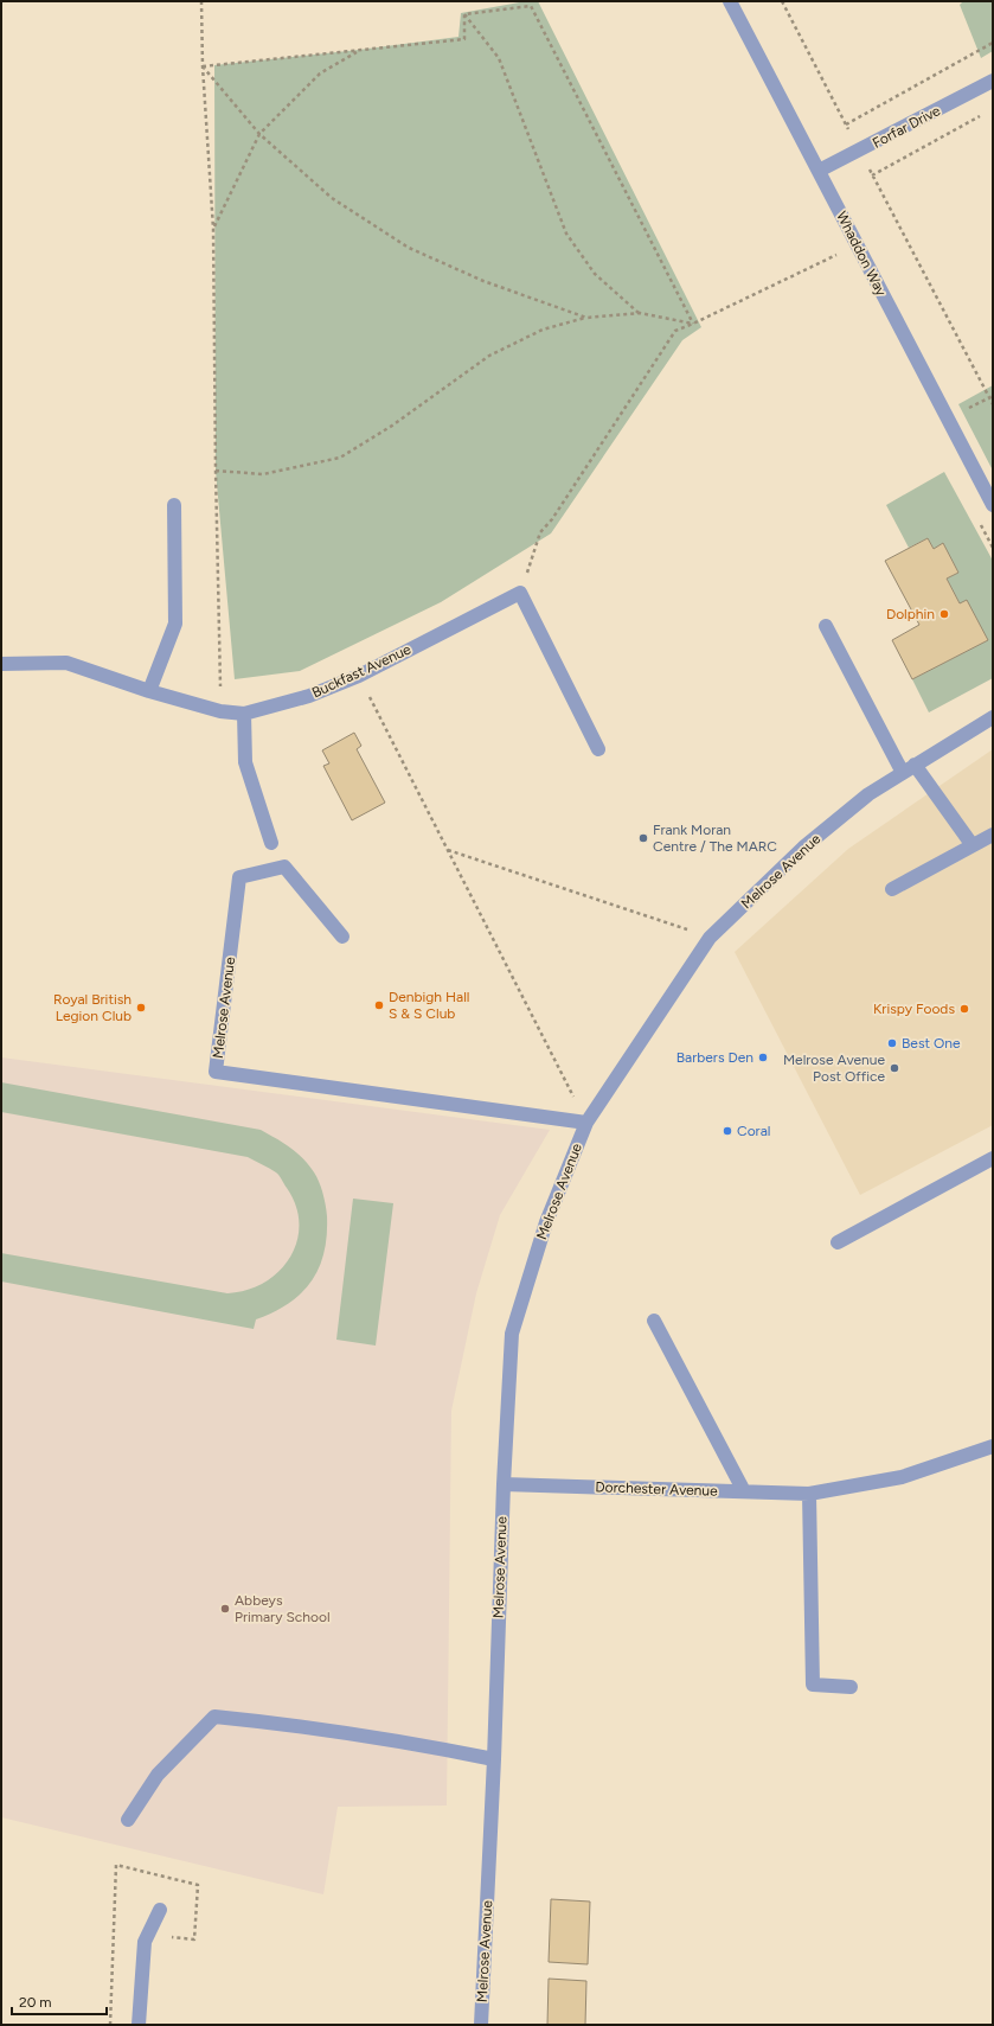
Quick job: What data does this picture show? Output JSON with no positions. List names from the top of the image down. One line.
{"streets":{"street":["Forfar Drive","Whaddon Way","Buckfast Avenue","Melrose Avenue","Dorchester Avenue"]},"crossings":[["Forfar Drive","Whaddon Way"],["Melrose Avenue","Dorchester Avenue"]],"places":["Dolphin","Frank Moran Centre / The MARC","Denbigh Hall S & S Club","Royal British Legion Club","Krispy Foods","Best One","Barbers Den","Melrose Avenue Post Office","Coral","Abbeys Primary School"],"scale_bar":"20 m"}
